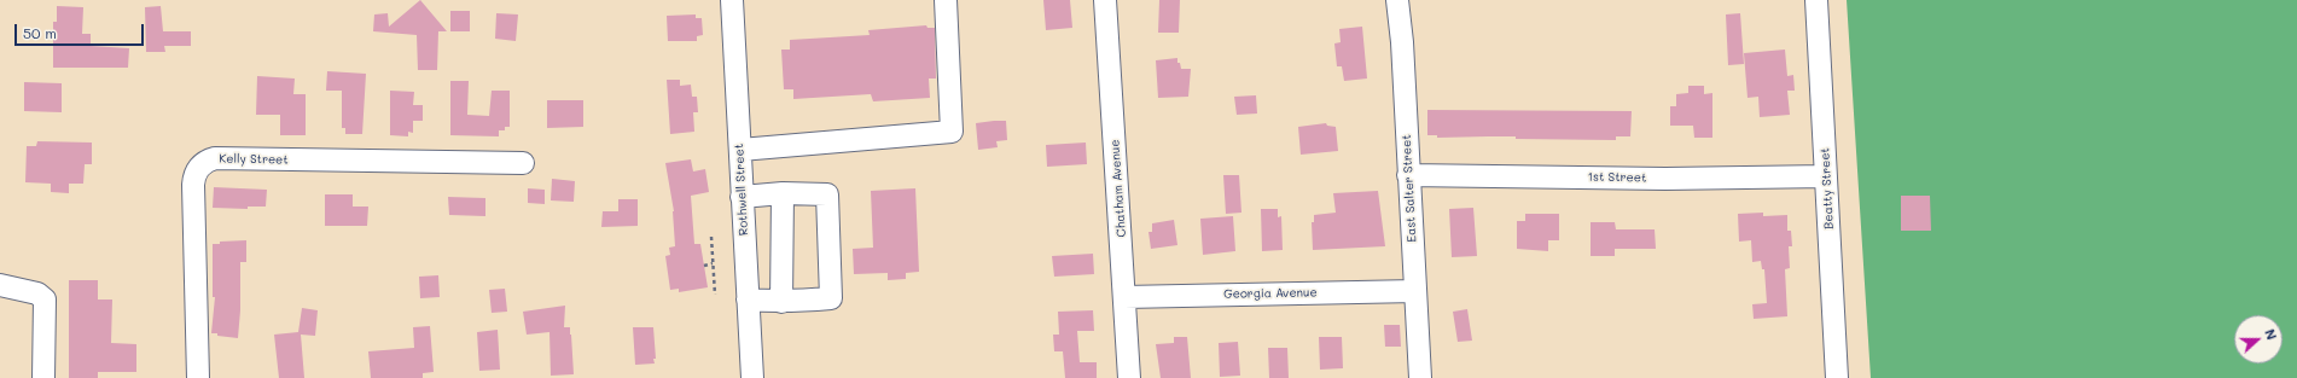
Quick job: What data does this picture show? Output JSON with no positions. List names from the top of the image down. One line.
{"streets":{"street":["Kelly Street","1st Street","Chatham Avenue","East Salter Street","Beatty Street","Rothwell Street","Georgia Avenue"]},"crossings":[["1st Street","East Salter Street"],["1st Street","Beatty Street"],["Chatham Avenue","Georgia Avenue"],["East Salter Street","Georgia Avenue"]],"scale_bar":"50 m","north":"right"}
